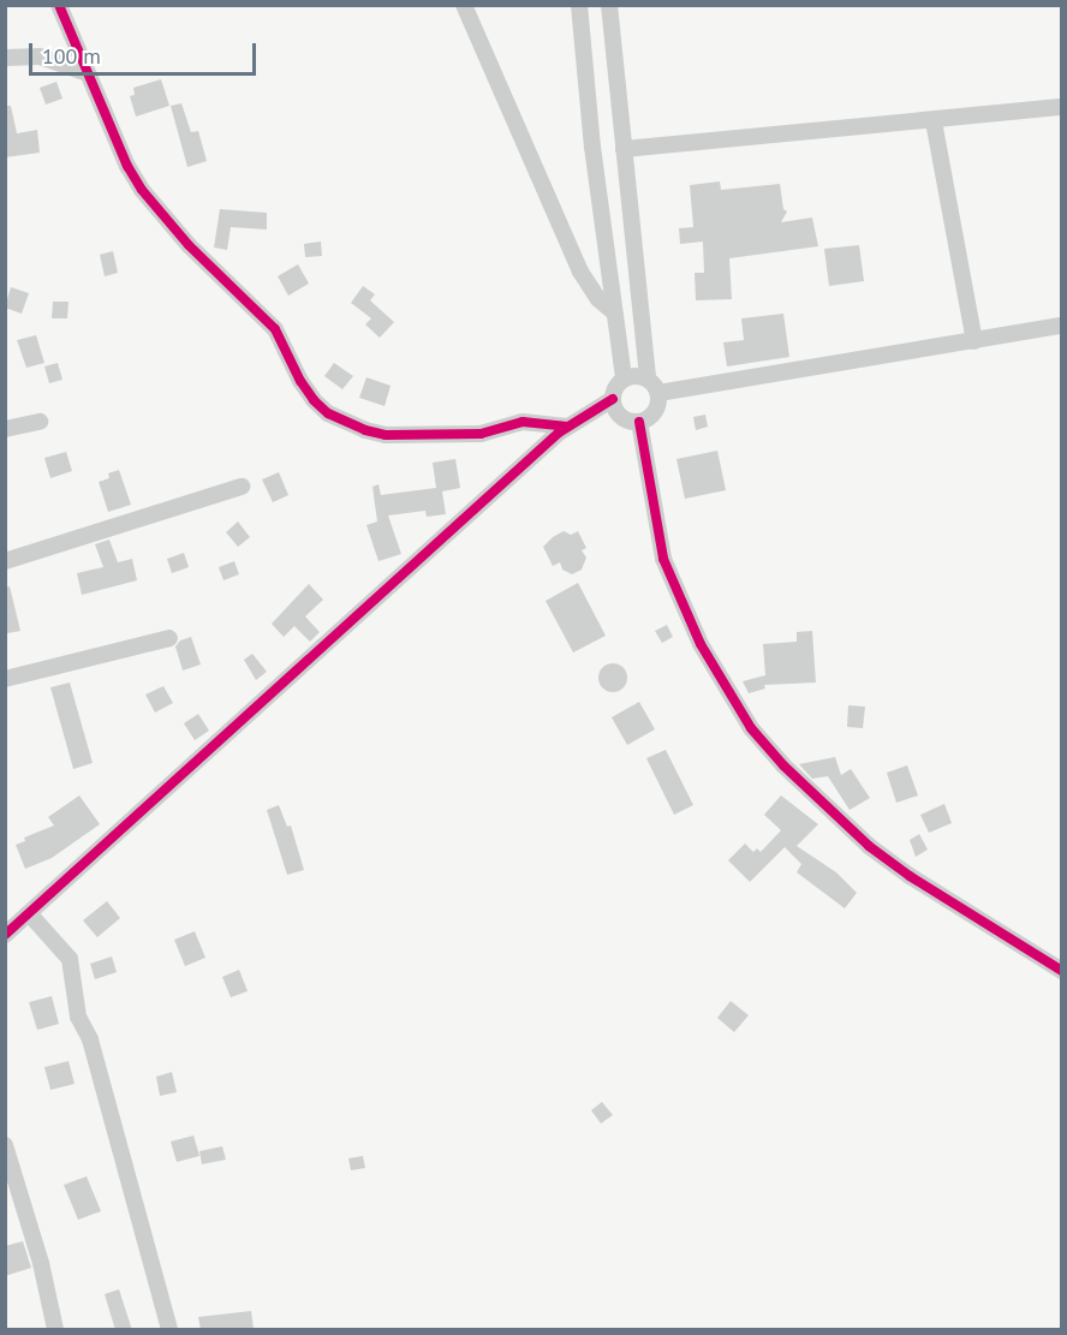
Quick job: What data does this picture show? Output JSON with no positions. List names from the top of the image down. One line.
{"scale_bar":"100 m"}
